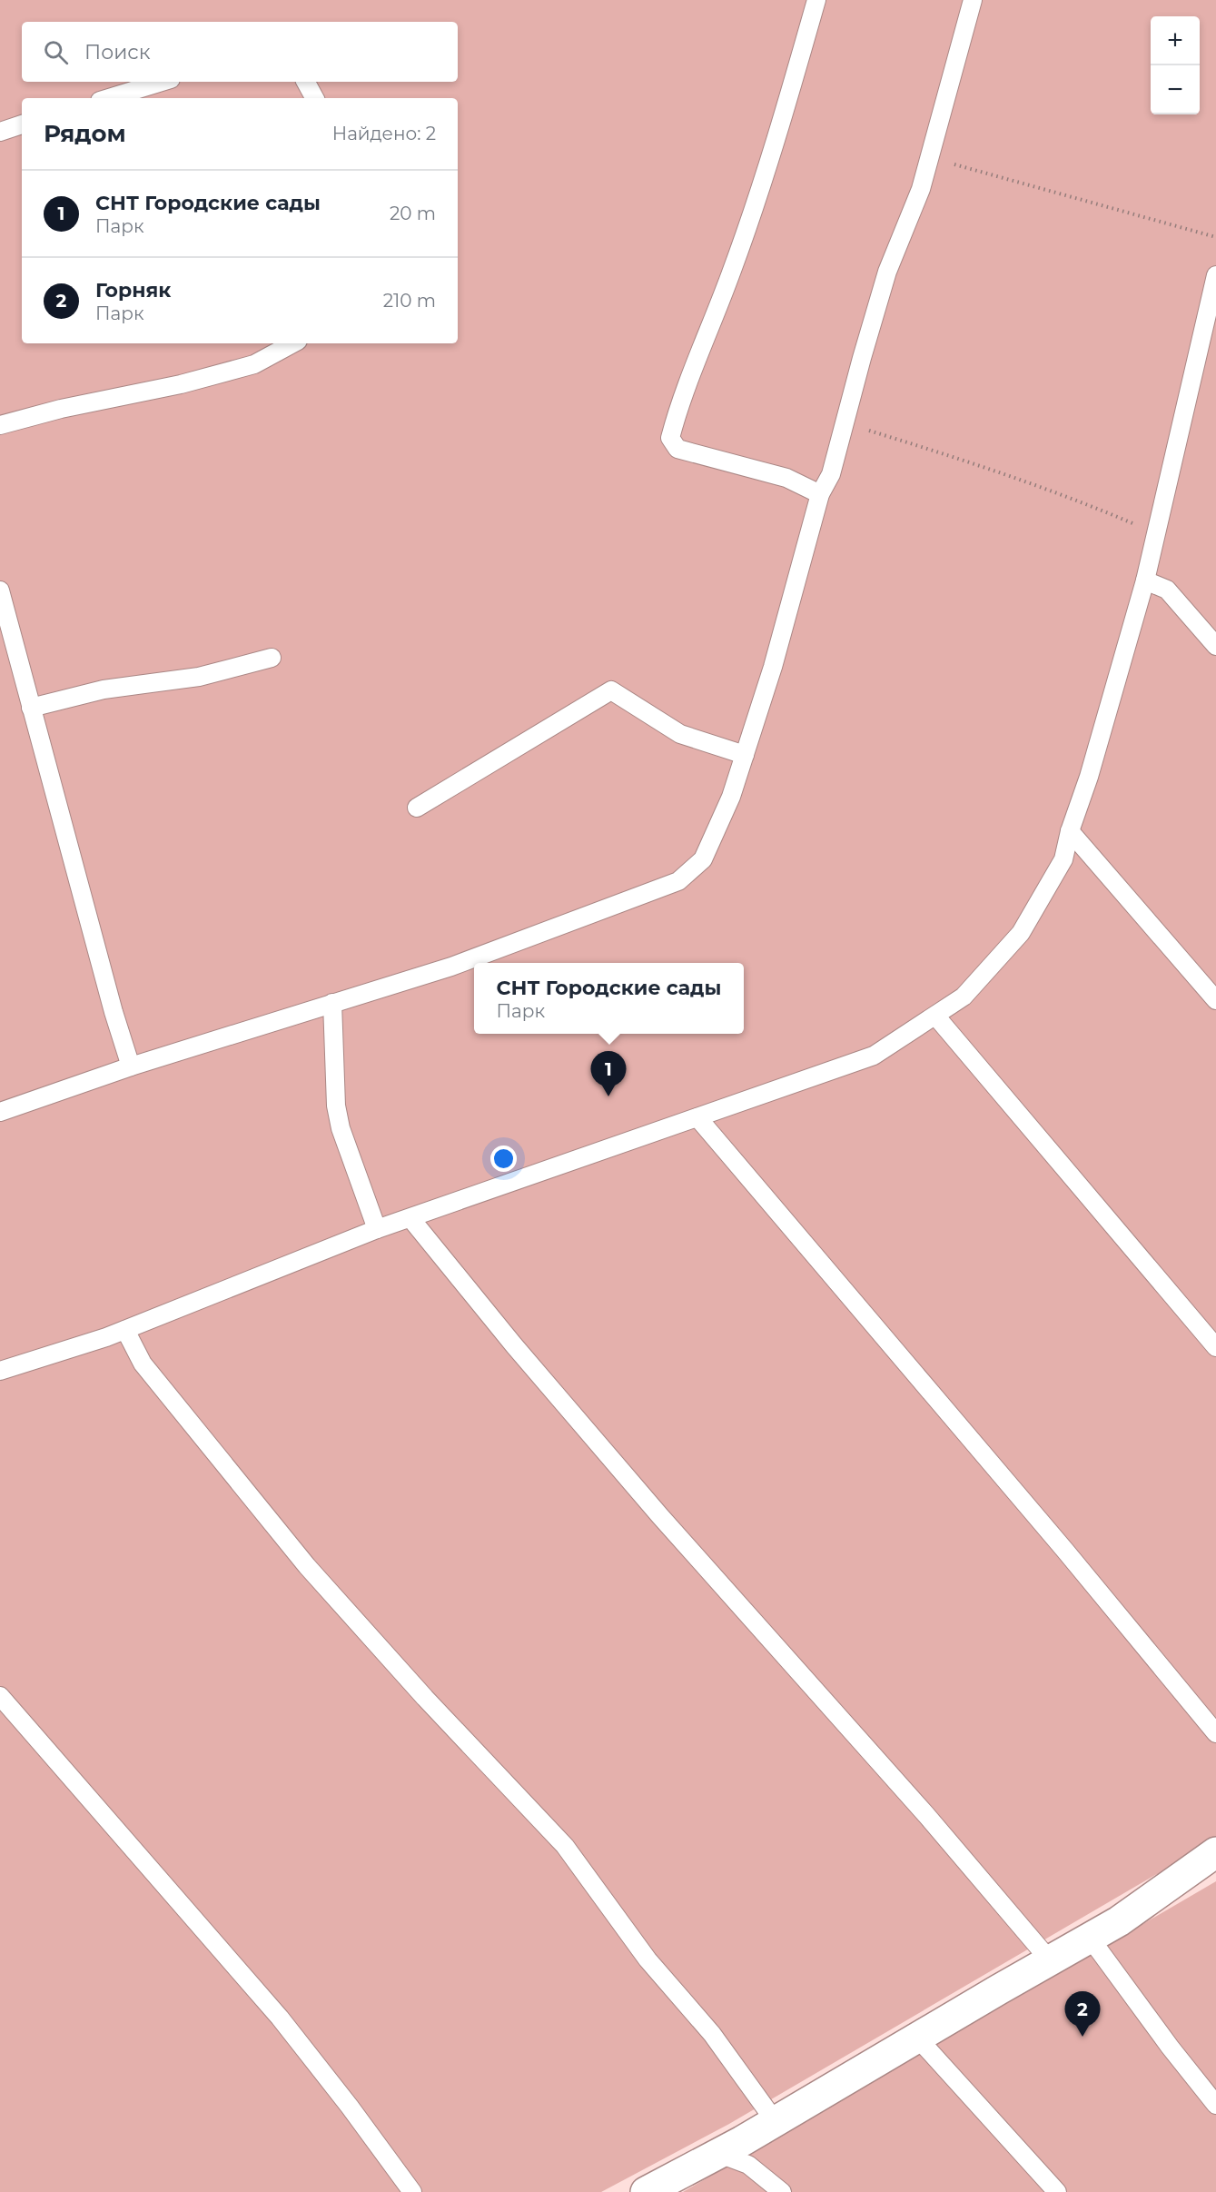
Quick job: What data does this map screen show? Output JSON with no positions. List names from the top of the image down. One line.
{"page":{"map_buttons":["+","−"],"search":"Поиск","heading":["Рядом","Найдено: 2"],"list":[{"mark":"1","name":"СНТ Городские сады","note":"Парк","value":"20 m"},{"mark":"2","name":"Горняк","note":"Парк","value":"210 m"}],"popup":["СНТ Городские сады","Парк"],"pins":["1","2"]}}
